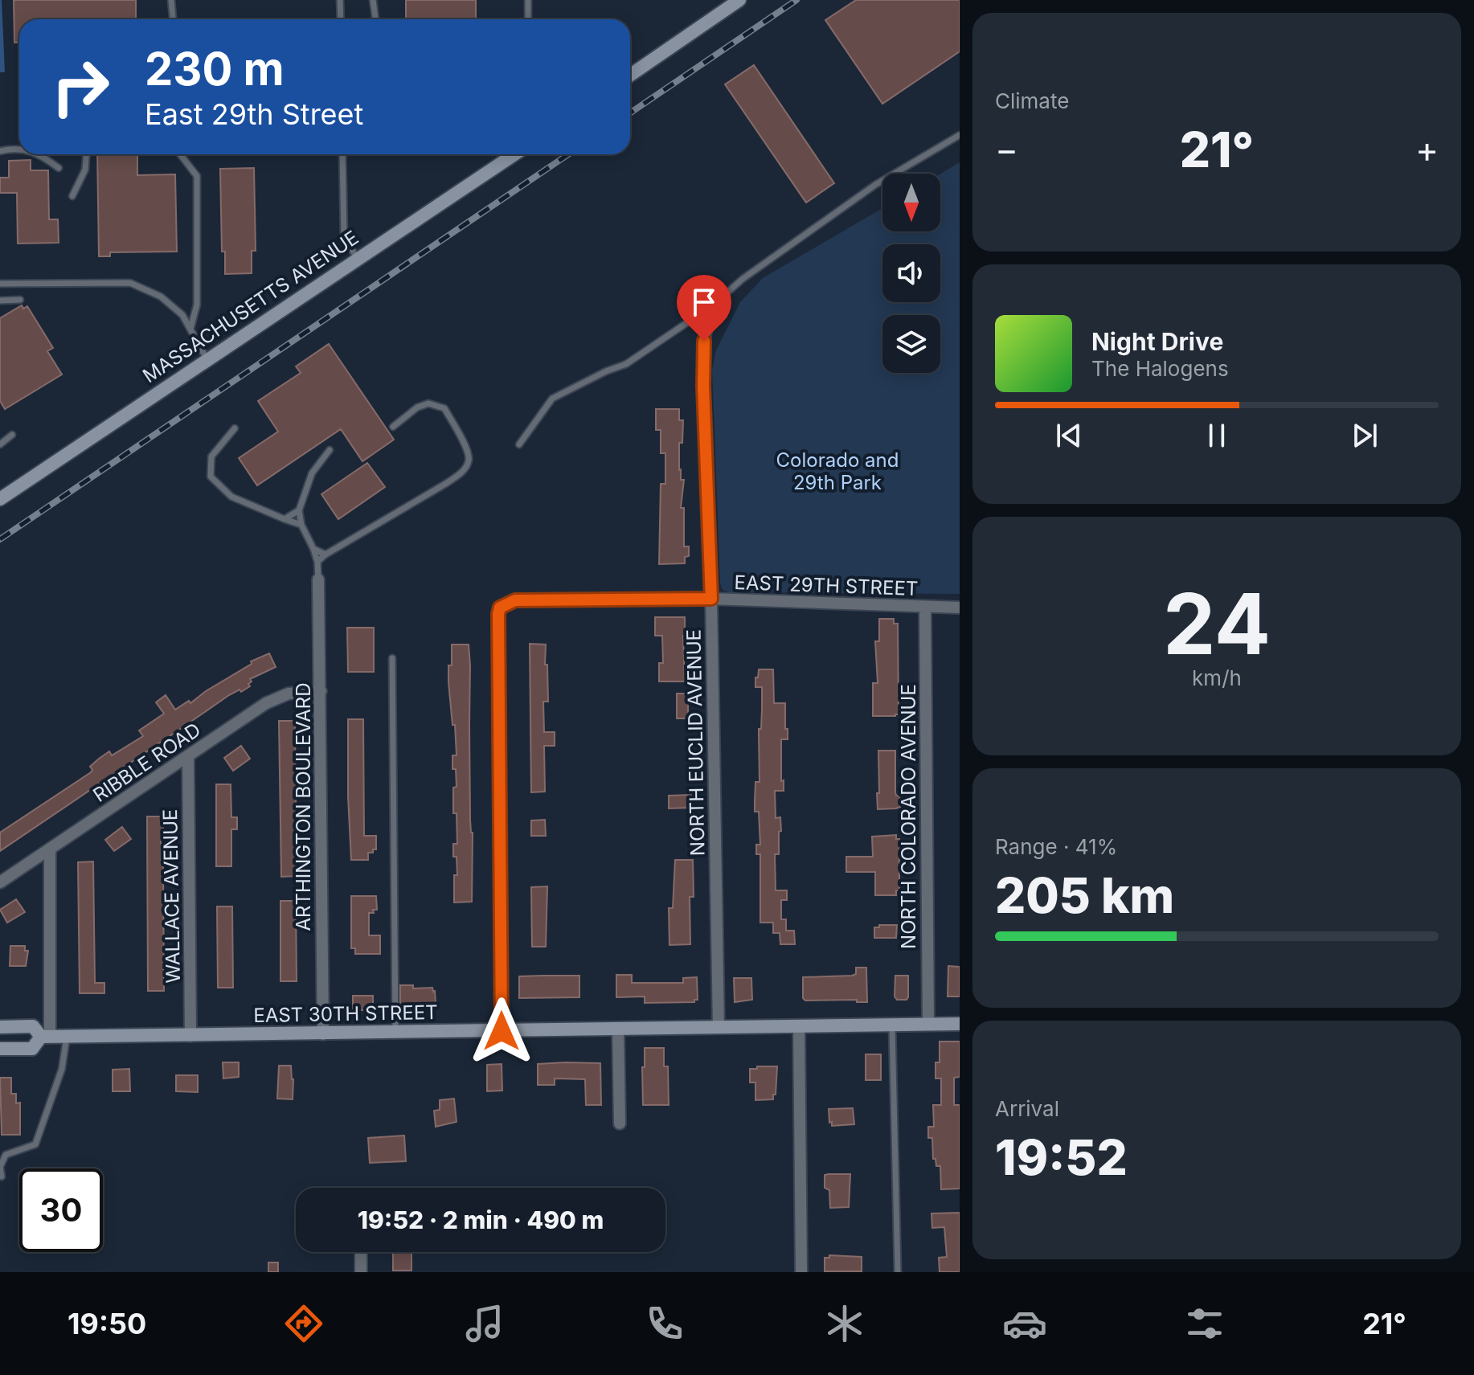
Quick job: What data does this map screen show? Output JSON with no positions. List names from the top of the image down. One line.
{"streets":{"main road":["MASSACHUSETTS AVENUE","EAST 30TH STREET"],"street":["EAST 29TH STREET","NORTH EUCLID AVENUE","RIBBLE ROAD","ARTHINGTON BOULEVARD","NORTH COLORADO AVENUE","WALLACE AVENUE"]},"crossings":[["EAST 29TH STREET","NORTH EUCLID AVENUE"],["EAST 29TH STREET","NORTH COLORADO AVENUE"],["EAST 29TH STREET","EAST 30TH STREET"],["NORTH EUCLID AVENUE","EAST 30TH STREET"],["RIBBLE ROAD","ARTHINGTON BOULEVARD"],["RIBBLE ROAD","WALLACE AVENUE"],["ARTHINGTON BOULEVARD","EAST 30TH STREET"],["NORTH COLORADO AVENUE","EAST 30TH STREET"],["WALLACE AVENUE","EAST 30TH STREET"]],"parks":["Colorado and 29th Park"],"north":"bottom","page":{"tile":["Climate",["24","km/h"],["Range · 41%","205 km"],["Arrival","19:52"]],"turn":["230 m","East 29th Street"],"heat":["−","21°","+"],"song":["Night Drive","The Halogens"],"limit":"30","trip":"19:52 · 2 min · 490 m","tabs":["19:50","21°"]}}
